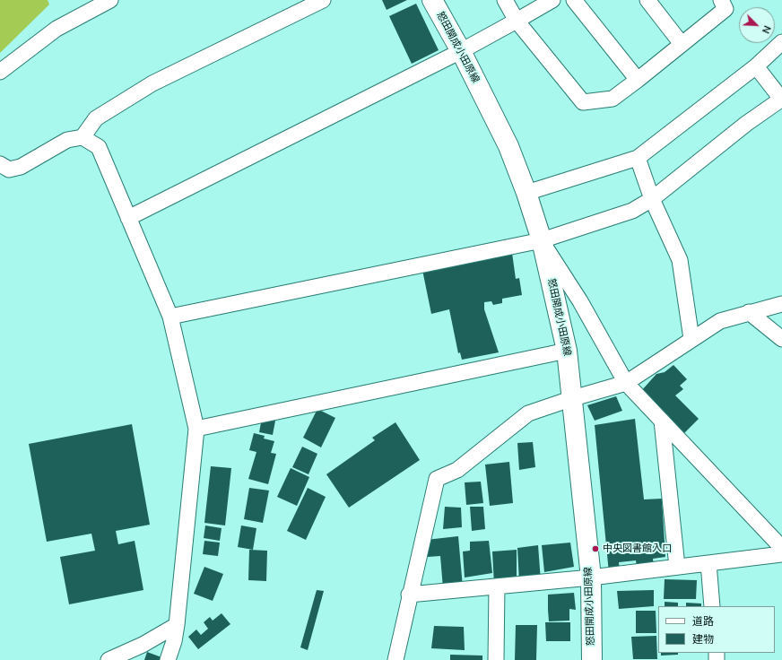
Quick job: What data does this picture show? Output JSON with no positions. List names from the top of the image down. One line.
{"streets":{"main road":["怒田開成小田原線"]},"places":["中央図書館入口"],"legend":["道路","建物"],"north":"bottom right"}
